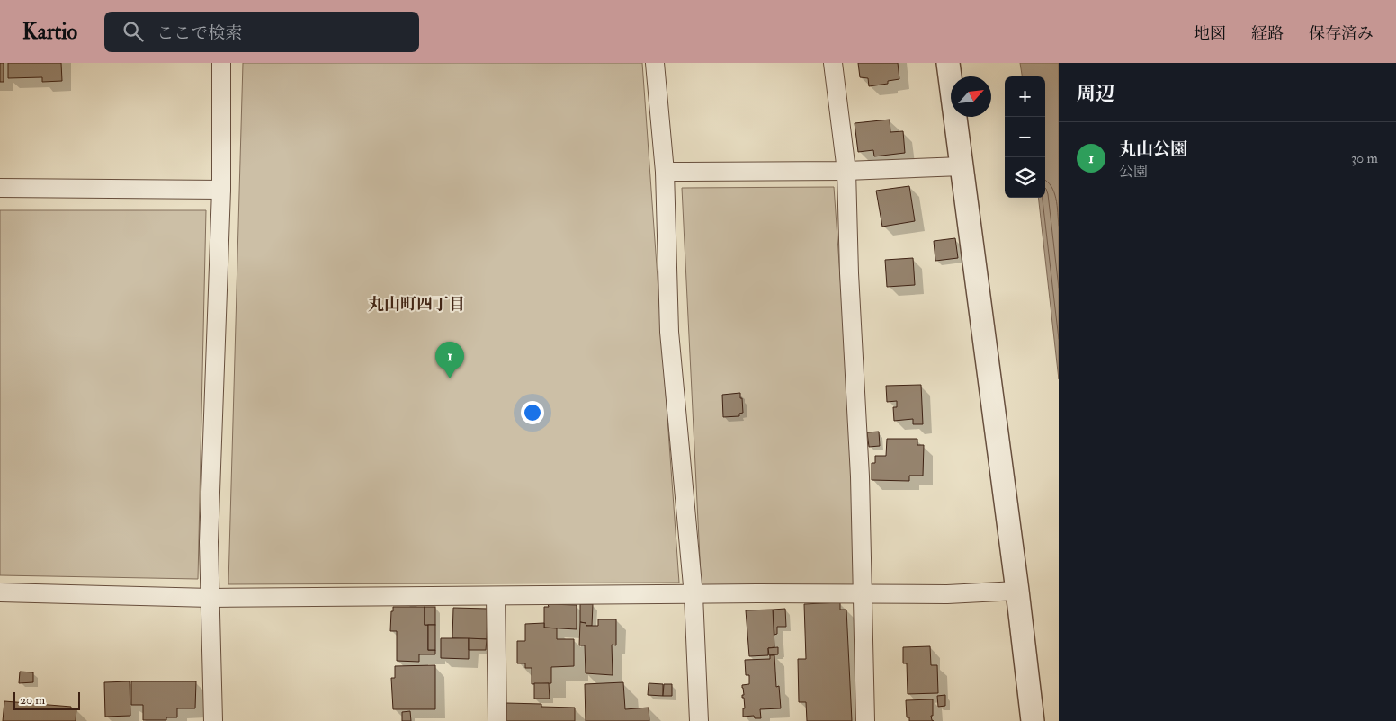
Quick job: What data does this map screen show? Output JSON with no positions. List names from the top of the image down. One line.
{"districts":["丸山町四丁目"],"scale_bar":"20 m","north":"top right","page":{"header":"Kartio","search":"ここで検索","nav":["地図","経路","保存済み"],"heading":"周辺","map_buttons":["+","−"],"list":[{"mark":"1","name":"丸山公園","note":"公園","value":"30 m"}],"pins":"1","scale":"20 m"}}
